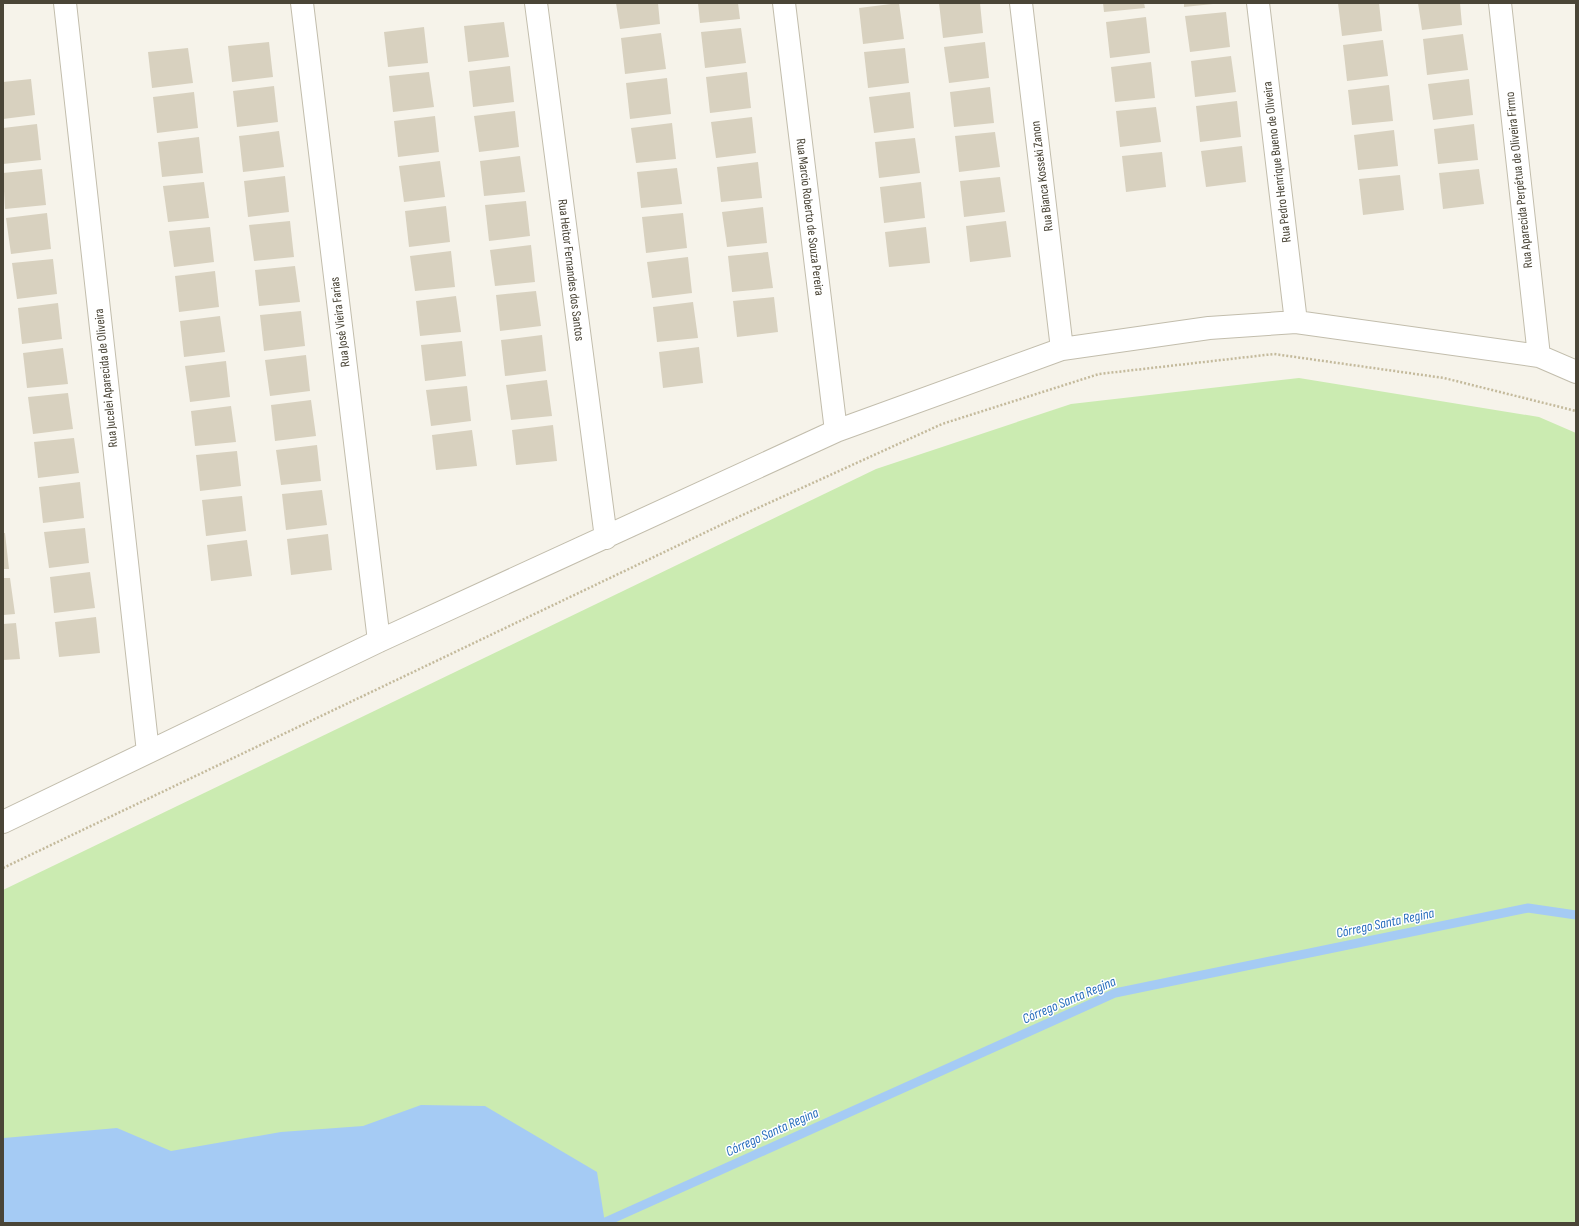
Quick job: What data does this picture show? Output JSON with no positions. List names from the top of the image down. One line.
{"streets":{"street":["Rua Pedro Henrique Bueno de Oliveira","Rua Bianca Kosseki Zanon","Rua Aparecida Perpétua de Oliveira Firmo","Rua Marcio Roberto de Souza Pereira","Rua Heitor Fernandes dos Santos","Rua José Vieira Farias","Rua Jucelei Aparecida de Oliveira"]},"water":["Córrego Santa Regina"]}
